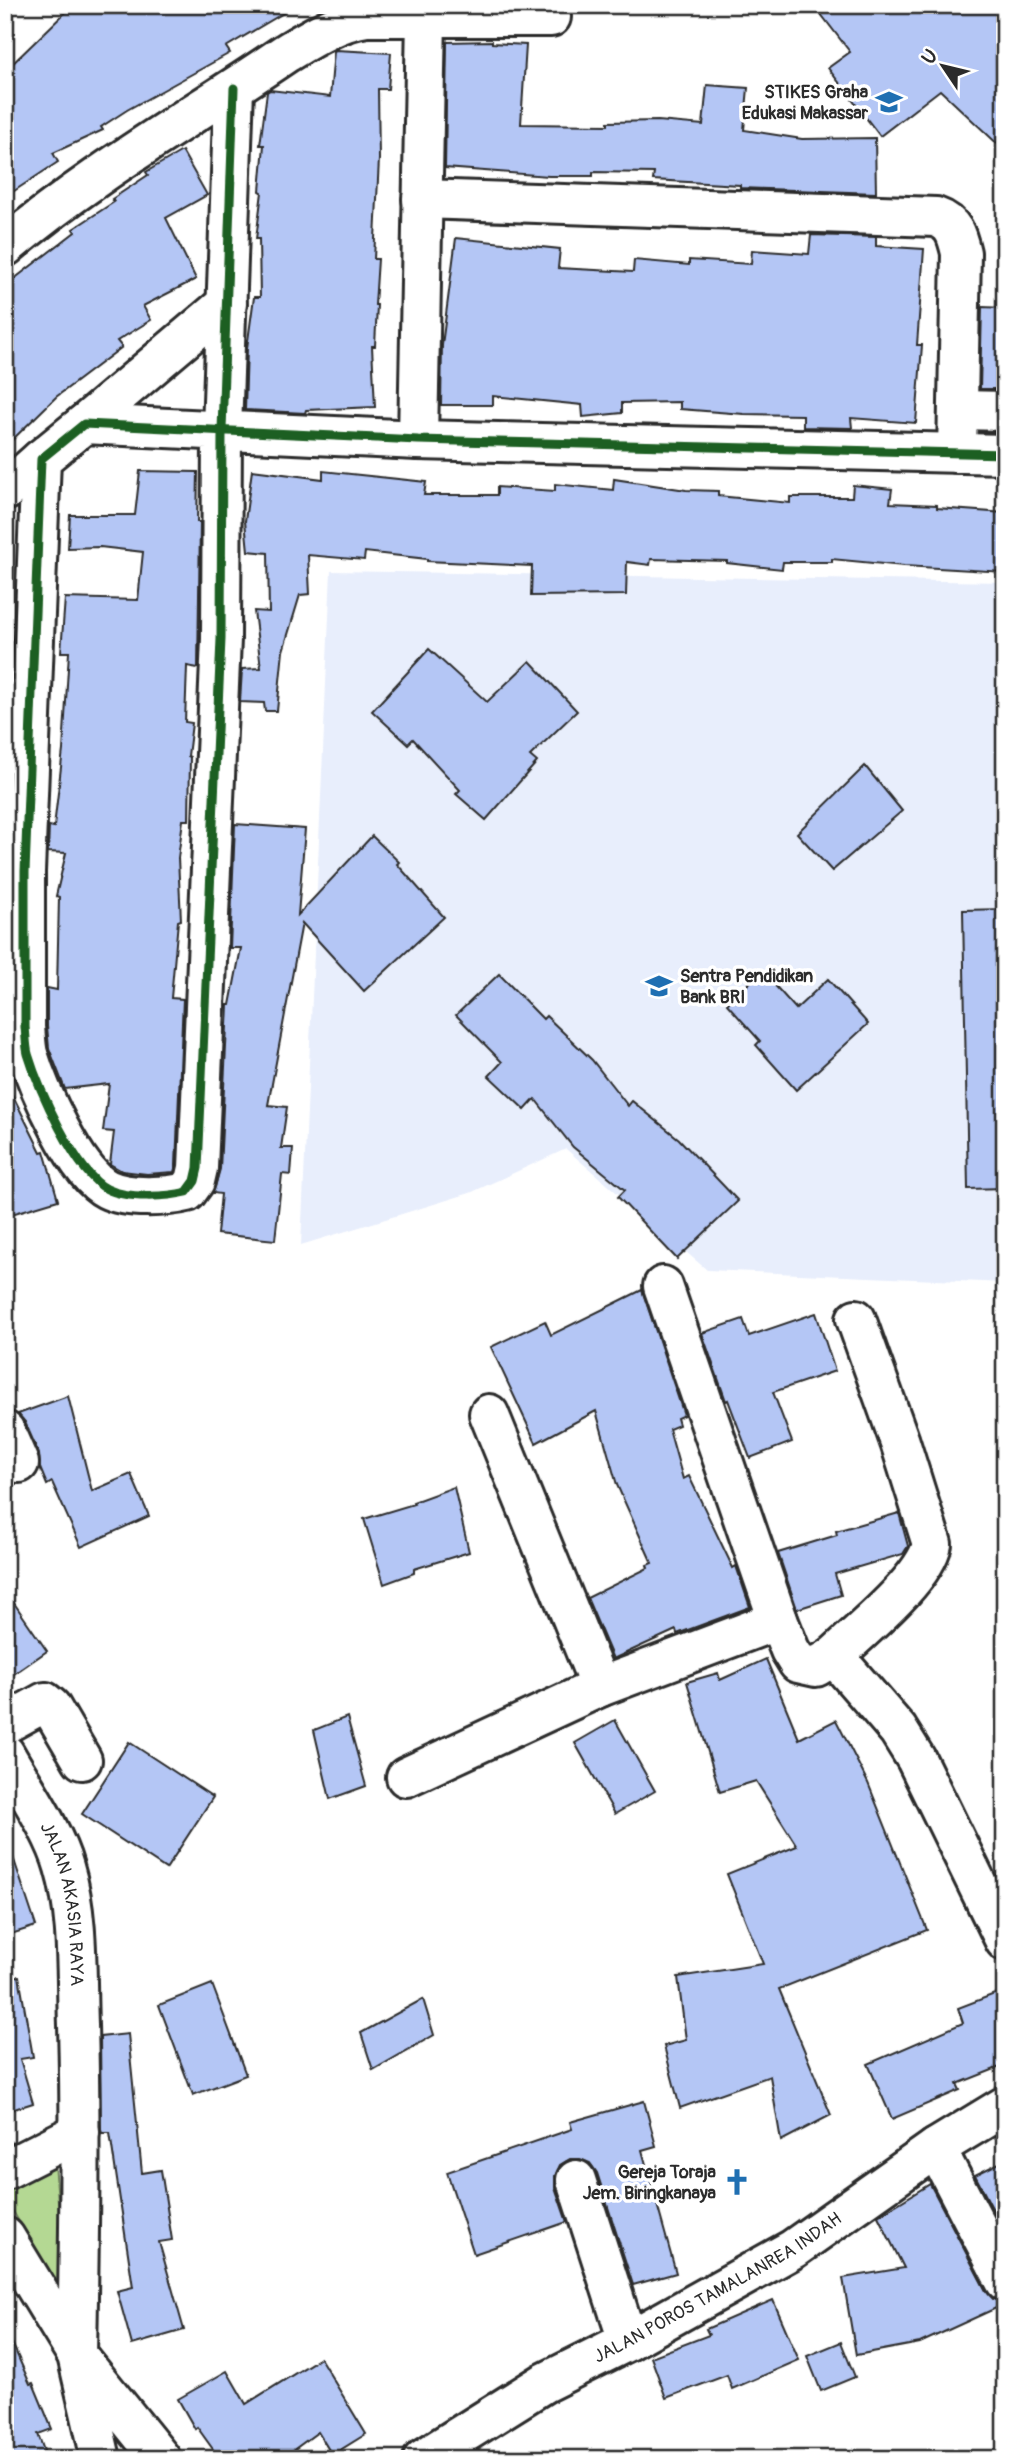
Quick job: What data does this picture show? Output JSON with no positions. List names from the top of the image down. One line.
{"streets":{"street":["JALAN AKASIA RAYA","JALAN POROS TAMALANREA INDAH"]},"places":{"school or university":["STIKES Graha Edukasi Makassar","Sentra Pendidikan Bank BRI"],"church":["Gereja Toraja Jem. Biringkanaya"]},"north":"top left"}
